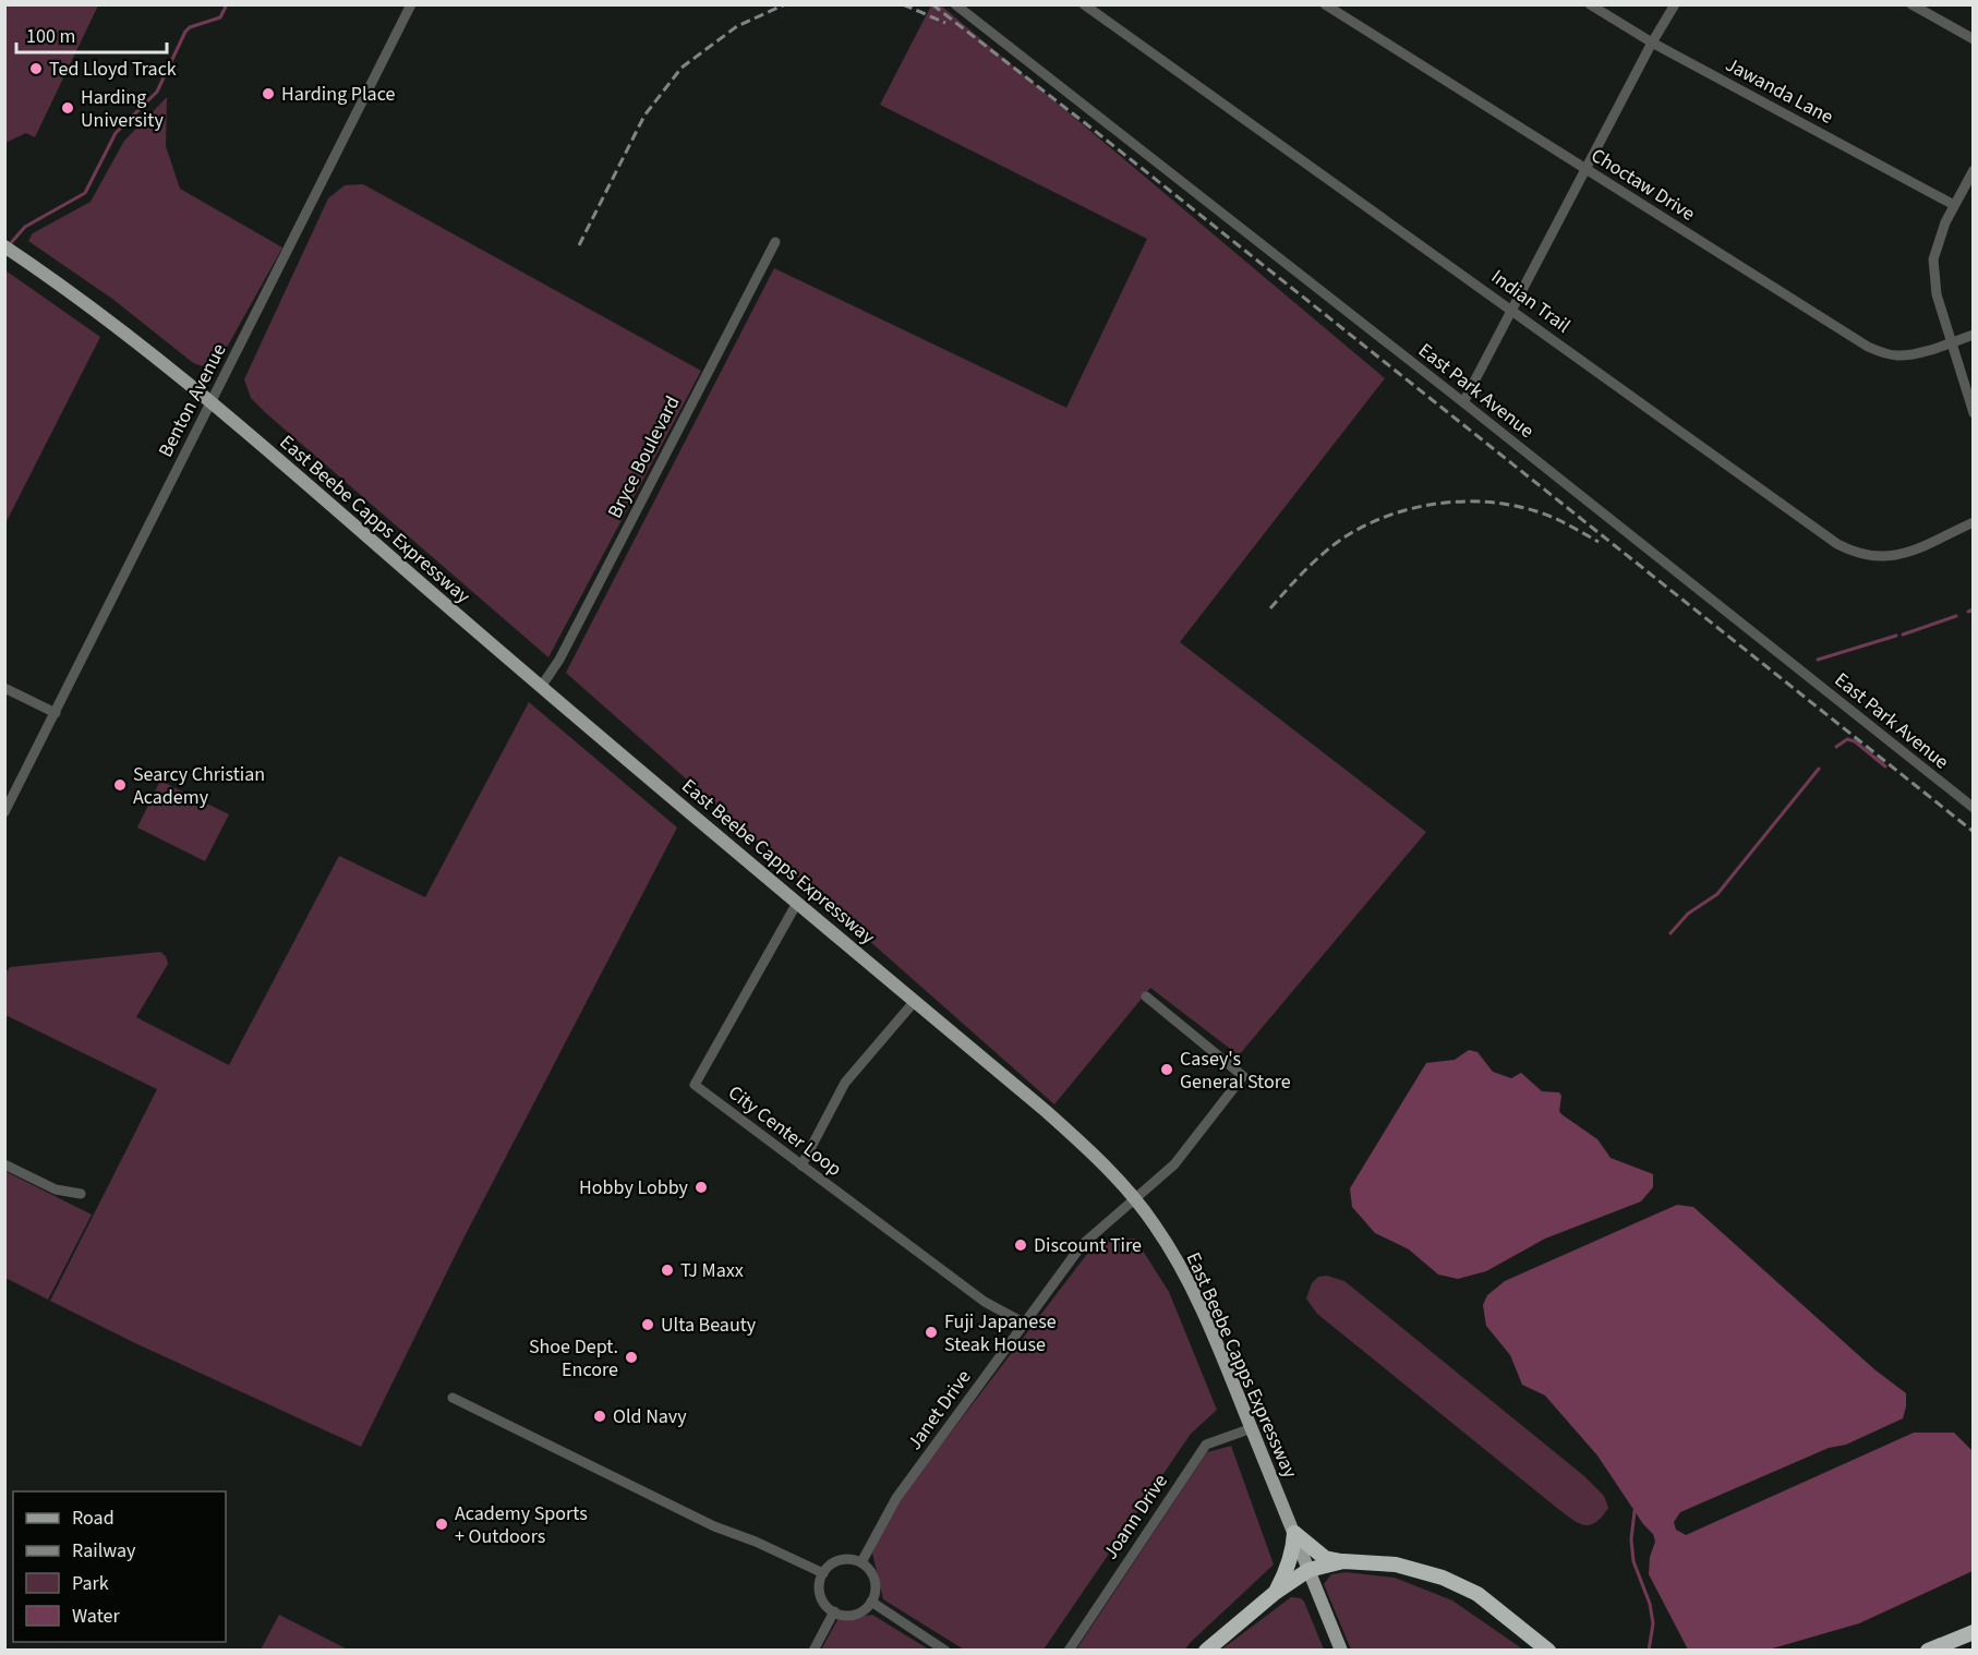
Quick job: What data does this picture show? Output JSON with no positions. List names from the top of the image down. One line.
{"streets":{"main road":["East Beebe Capps Expressway"],"street":["Jawanda Lane","Choctaw Drive","Indian Trail","East Park Avenue","Benton Avenue","Bryce Boulevard","City Center Loop","Janet Drive","Joann Drive"]},"crossings":[["Benton Avenue","East Beebe Capps Expressway"],["Bryce Boulevard","East Beebe Capps Expressway"],["East Beebe Capps Expressway","City Center Loop"],["East Beebe Capps Expressway","Janet Drive"],["East Beebe Capps Expressway","Joann Drive"],["City Center Loop","Janet Drive"]],"places":["Ted Lloyd Track","Harding Place","Harding University","Searcy Christian Academy","Casey's General Store","Hobby Lobby","Discount Tire","TJ Maxx","Ulta Beauty","Fuji Japanese Steak House","Shoe Dept. Encore","Old Navy","Academy Sports + Outdoors"],"legend":["Road","Railway","Park","Water"],"scale_bar":"100 m"}
